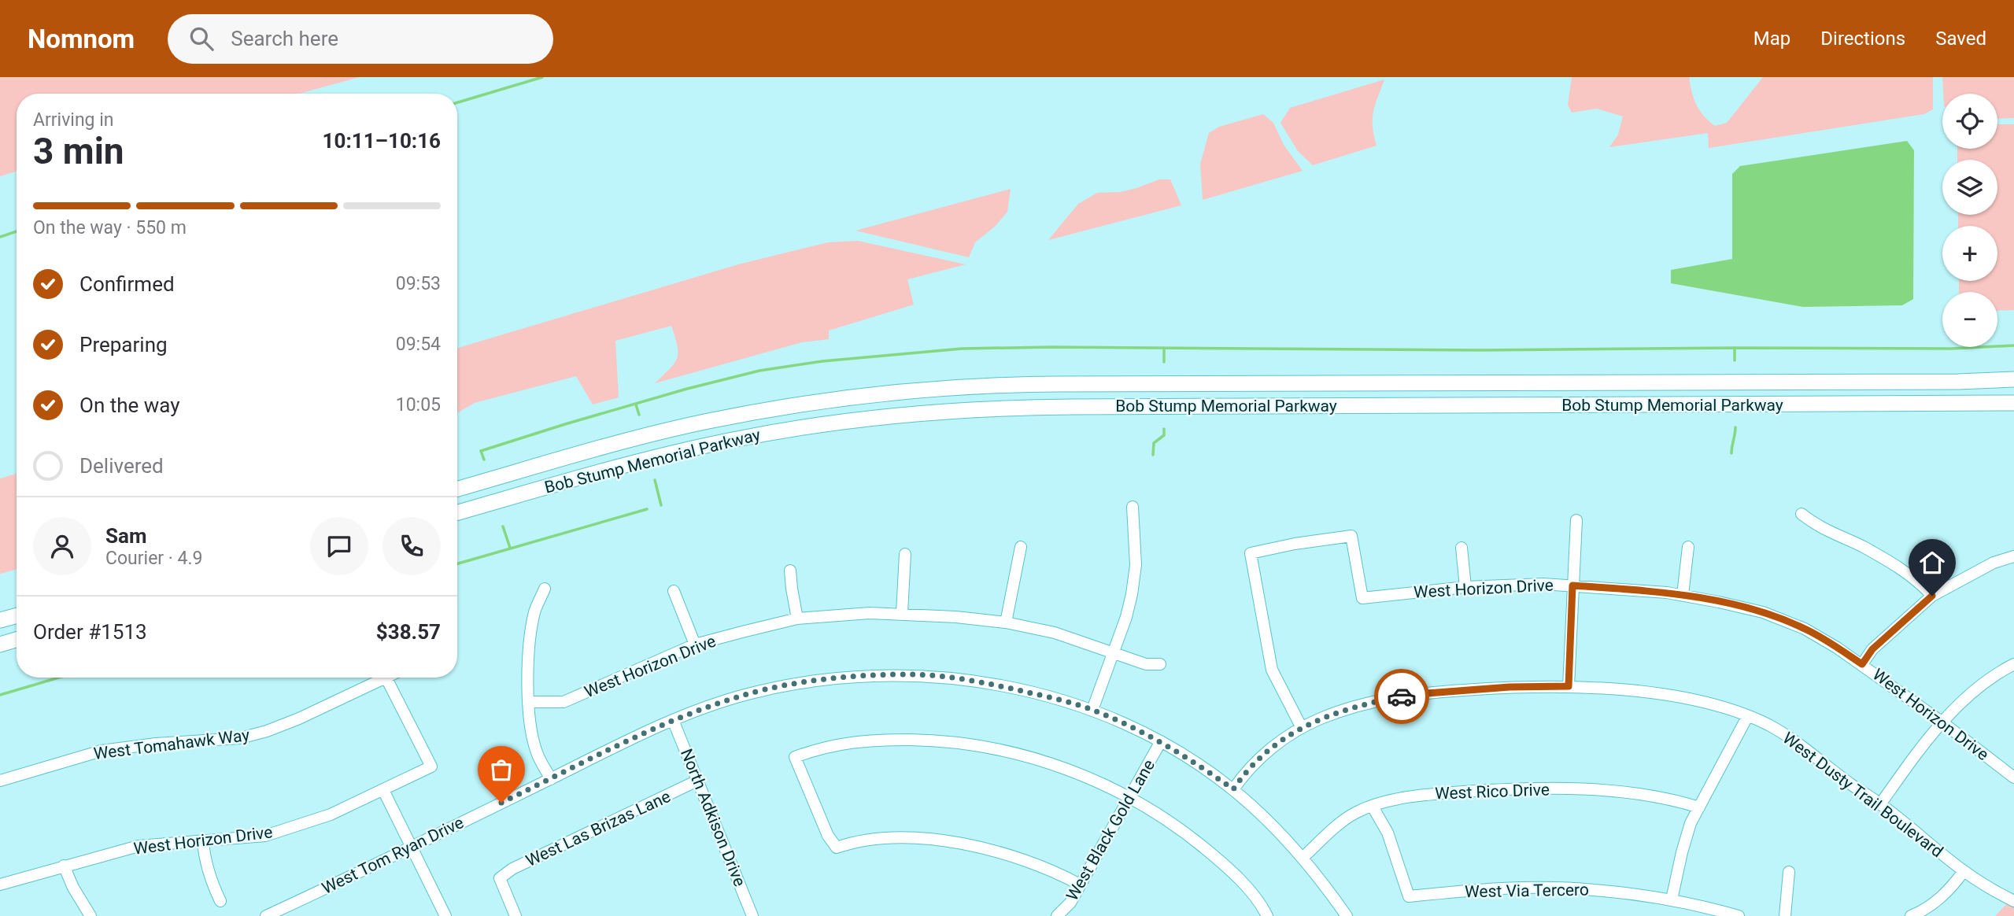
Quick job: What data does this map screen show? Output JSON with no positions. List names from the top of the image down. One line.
{"streets":{"highway":["Bob Stump Memorial Parkway"],"street":["West Horizon Drive","West Tomahawk Way","West Rico Drive","West Dusty Trail Boulevard","North Adkison Drive","West Las Brizas Lane","West Black Gold Lane","West Tom Ryan Drive","West Via Tercero"]},"crossings":[["West Horizon Drive","West Tomahawk Way"],["West Horizon Drive","West Dusty Trail Boulevard"],["West Rico Drive","West Tom Ryan Drive"],["West Rico Drive","West Via Tercero"],["West Dusty Trail Boulevard","West Tom Ryan Drive"],["North Adkison Drive","West Las Brizas Lane"],["North Adkison Drive","West Tom Ryan Drive"],["West Black Gold Lane","West Tom Ryan Drive"]],"page":{"header":"Nomnom","search":"Search here","nav":["Map","Directions","Saved"],"map_buttons":["+","−"],"heading":["3 min","Arriving in","10:11–10:16"],"panel":["Sam","Courier · 4.9","Order #1513","$38.57"],"bar":"On the way · 550 m","list":[["Confirmed","09:53"],["Preparing","09:54"],["On the way","10:05"],"Delivered"]}}
